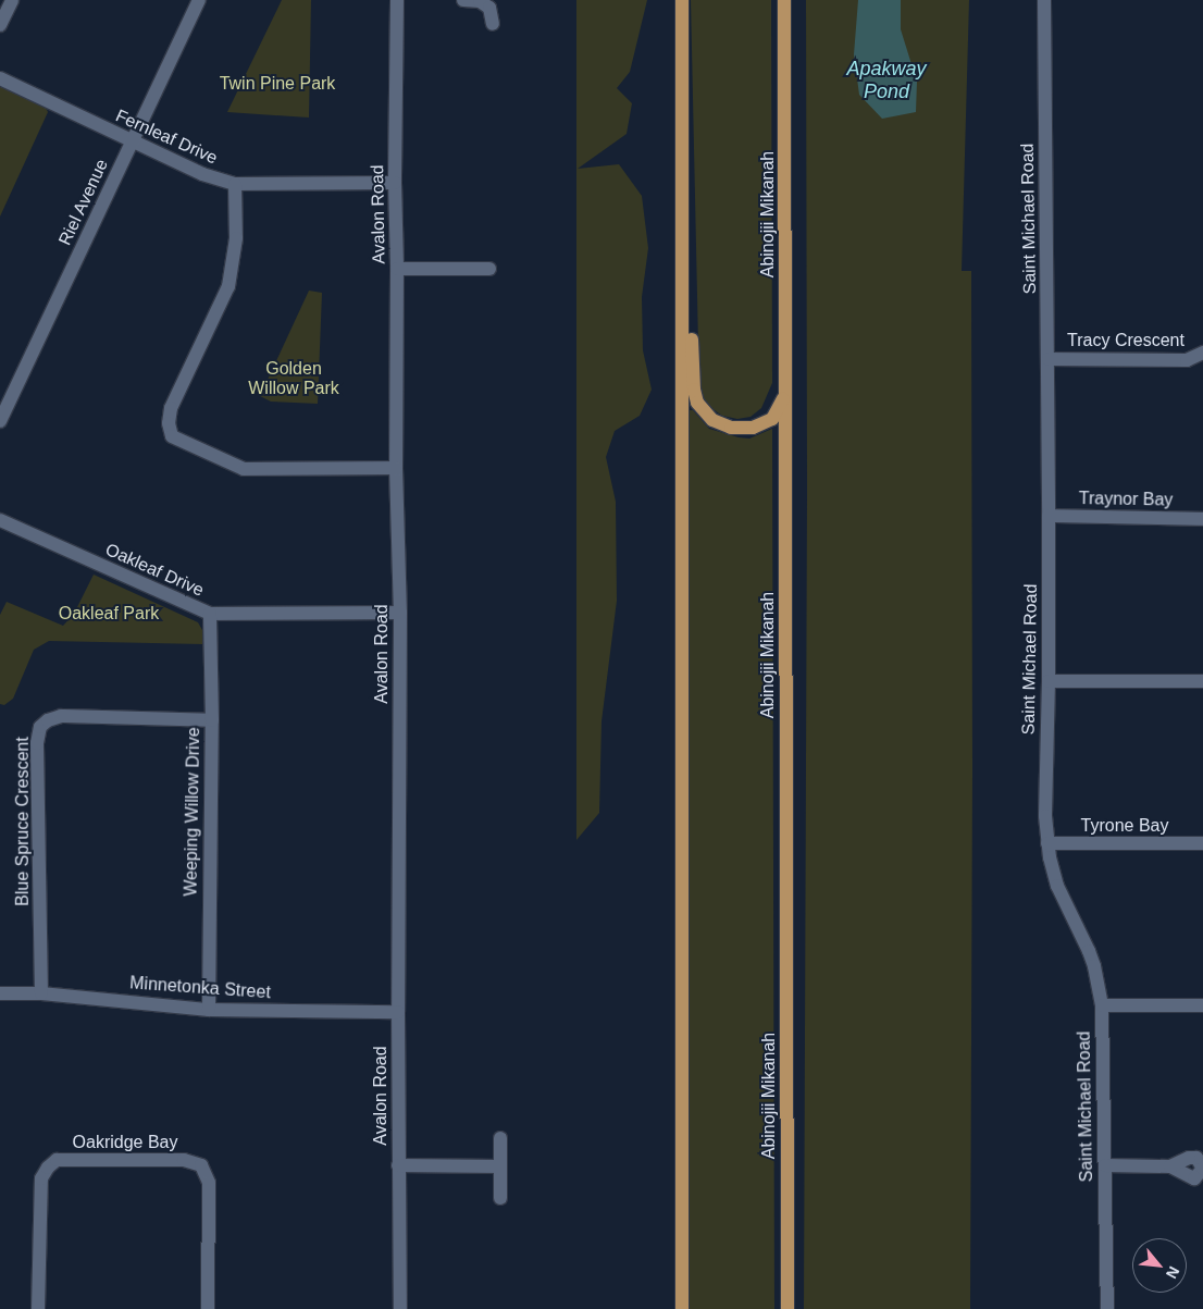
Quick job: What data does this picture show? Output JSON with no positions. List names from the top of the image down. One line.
{"streets":{"main road":["Abinojii Mikanah"],"street":["Fernleaf Drive","Riel Avenue","Avalon Road","Saint Michael Road","Tracy Crescent","Traynor Bay","Oakleaf Drive","Weeping Willow Drive","Blue Spruce Crescent","Tyrone Bay","Minnetonka Street","Oakridge Bay"]},"crossings":[["Fernleaf Drive","Riel Avenue"],["Fernleaf Drive","Avalon Road"],["Avalon Road","Oakleaf Drive"],["Avalon Road","Minnetonka Street"],["Saint Michael Road","Tracy Crescent"],["Saint Michael Road","Traynor Bay"],["Saint Michael Road","Tyrone Bay"],["Oakleaf Drive","Weeping Willow Drive"],["Weeping Willow Drive","Blue Spruce Crescent"],["Weeping Willow Drive","Minnetonka Street"],["Blue Spruce Crescent","Minnetonka Street"]],"water":["Apakway Pond"],"parks":["Twin Pine Park","Golden Willow Park","Oakleaf Park"],"north":"bottom right"}
